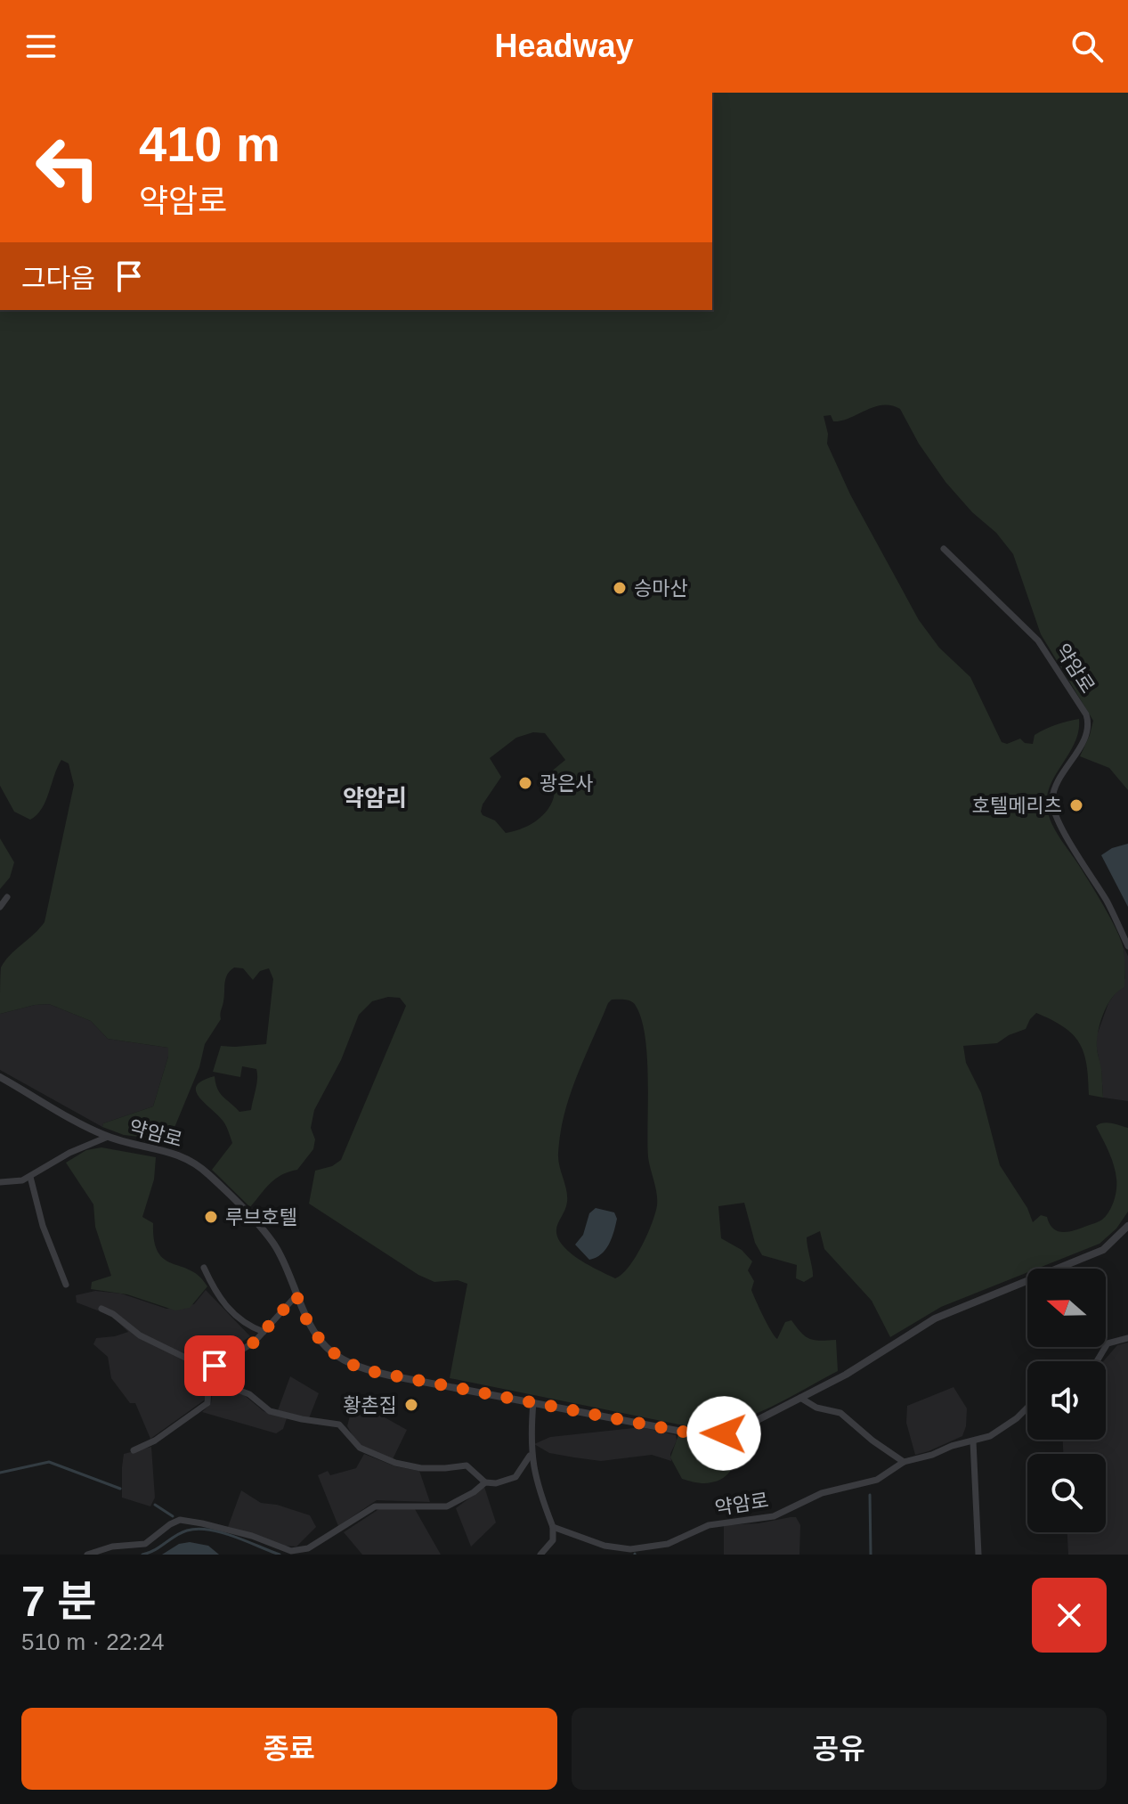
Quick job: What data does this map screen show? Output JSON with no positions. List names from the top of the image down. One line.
{"streets":{"street":["약암로"]},"districts":["약암리"],"places":["승마산","광은사","호텔메리츠","루브호텔","황촌집"],"north":"left","page":{"header":"Headway","turn":["410 m","약암로"],"then":"그다음","heading":["7 분","510 m · 22:24"],"buttons":["종료","공유"]}}
